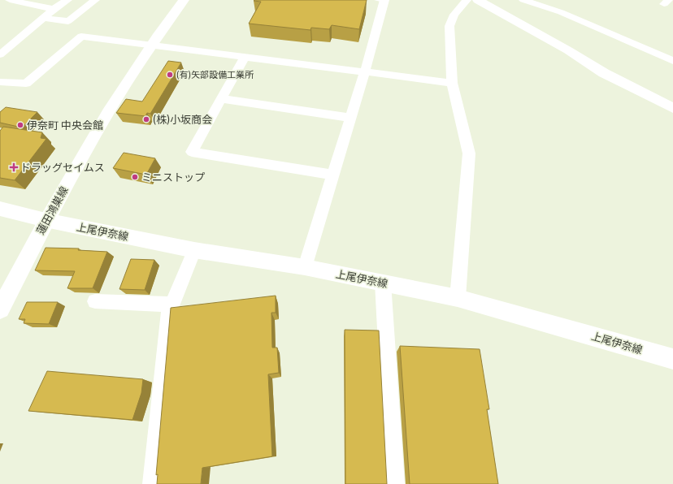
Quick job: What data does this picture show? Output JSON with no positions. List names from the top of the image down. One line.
{"streets":{"street":["蓮田鴻巣線","上尾伊奈線"]},"crossings":[["蓮田鴻巣線","上尾伊奈線"]],"places":{"other":["(有)矢部設備工業所","(株)小坂商会","伊奈町 中央会館","ミニストップ"],"health":["ドラッグセイムス"]}}
